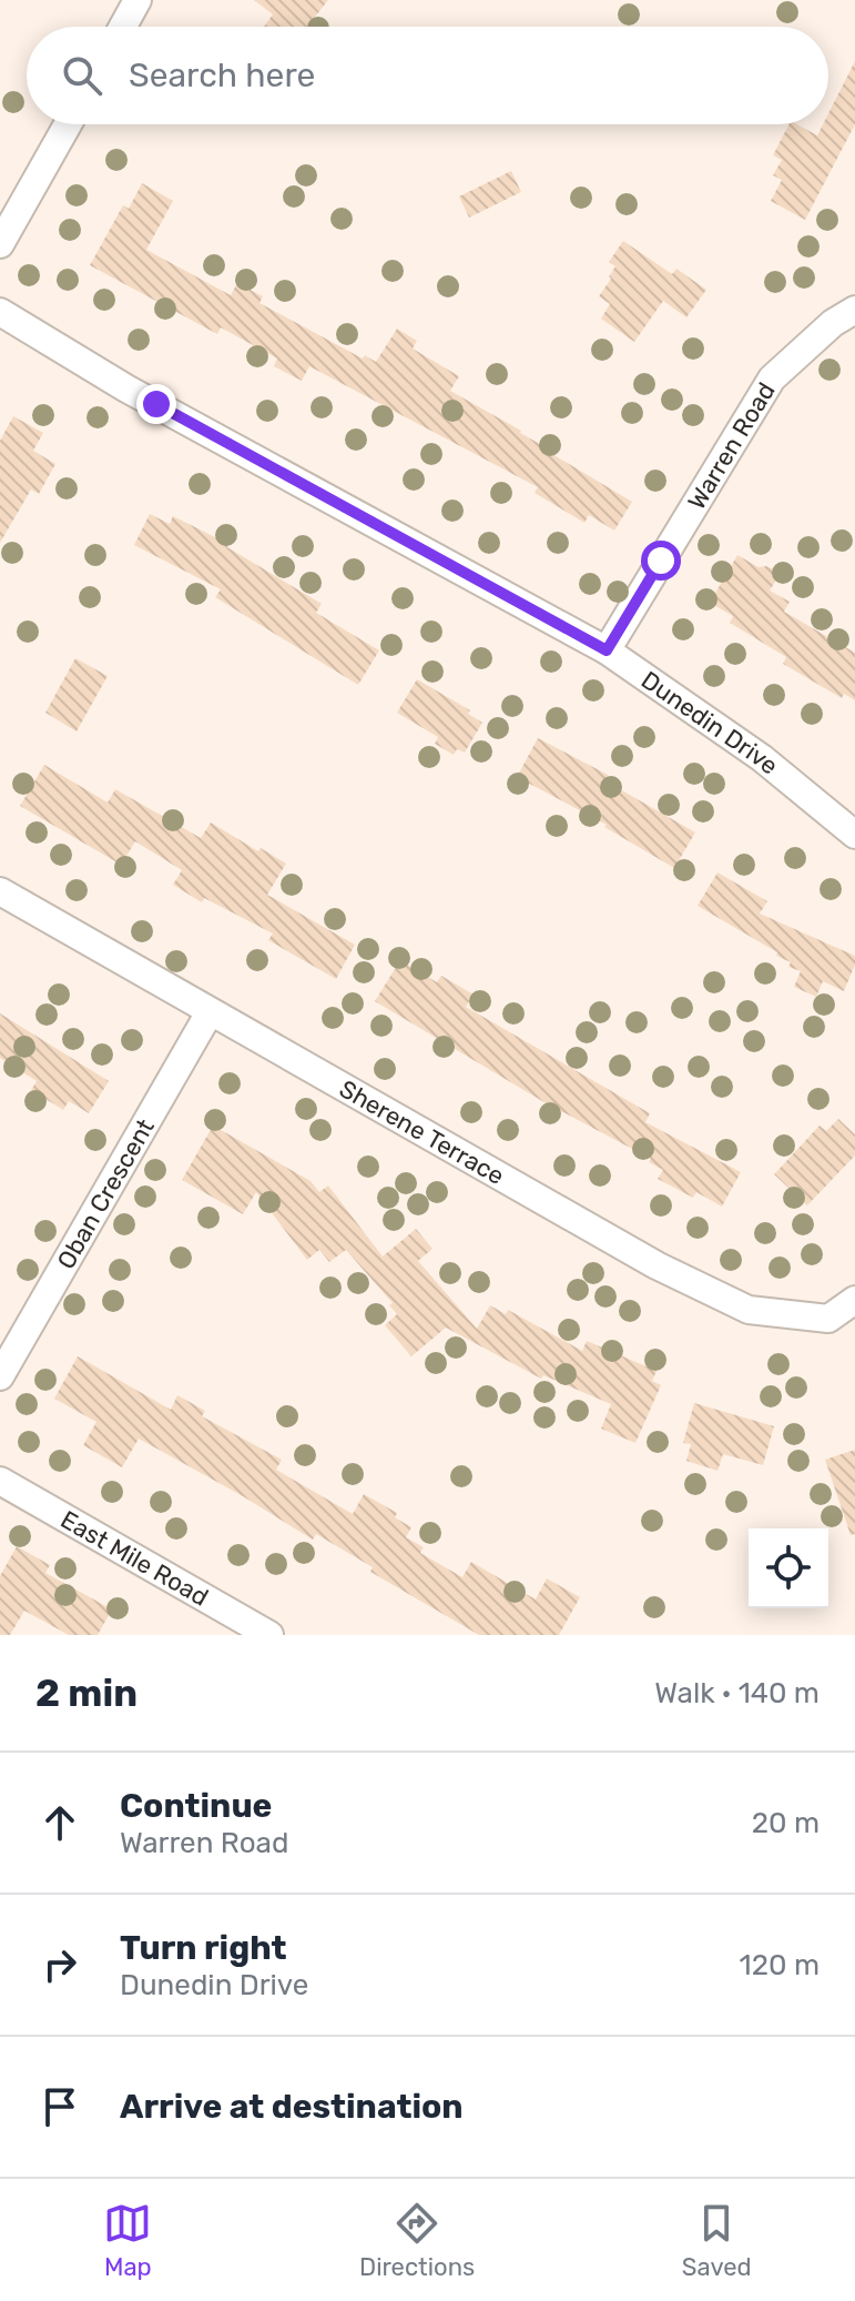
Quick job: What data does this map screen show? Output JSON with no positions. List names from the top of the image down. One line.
{"streets":{"street":["Warren Road","Dunedin Drive","Sherene Terrace","Oban Crescent","East Mile Road"]},"crossings":[["Warren Road","Dunedin Drive"],["Sherene Terrace","Oban Crescent"]],"page":{"search":"Search here","heading":["2 min","Walk · 140 m"],"list":[["Continue","Warren Road","20 m"],["Turn right","Dunedin Drive","120 m"],"Arrive at destination"],"nav":["Map","Directions","Saved"]}}
